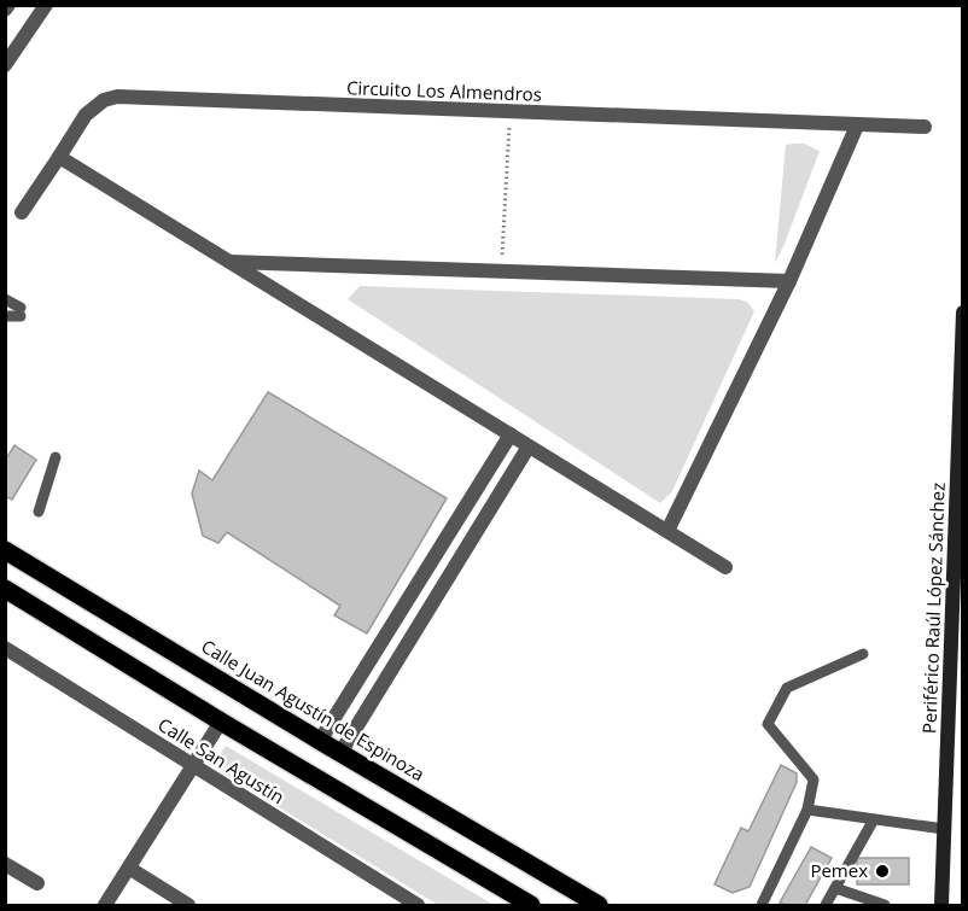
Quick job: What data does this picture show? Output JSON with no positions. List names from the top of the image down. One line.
{"streets":{"main road":["Periférico Raúl López Sánchez","Calle Juan Agustín de Espinoza"],"street":["Circuito Los Almendros","Calle San Agustín"]},"places":["Pemex"]}
